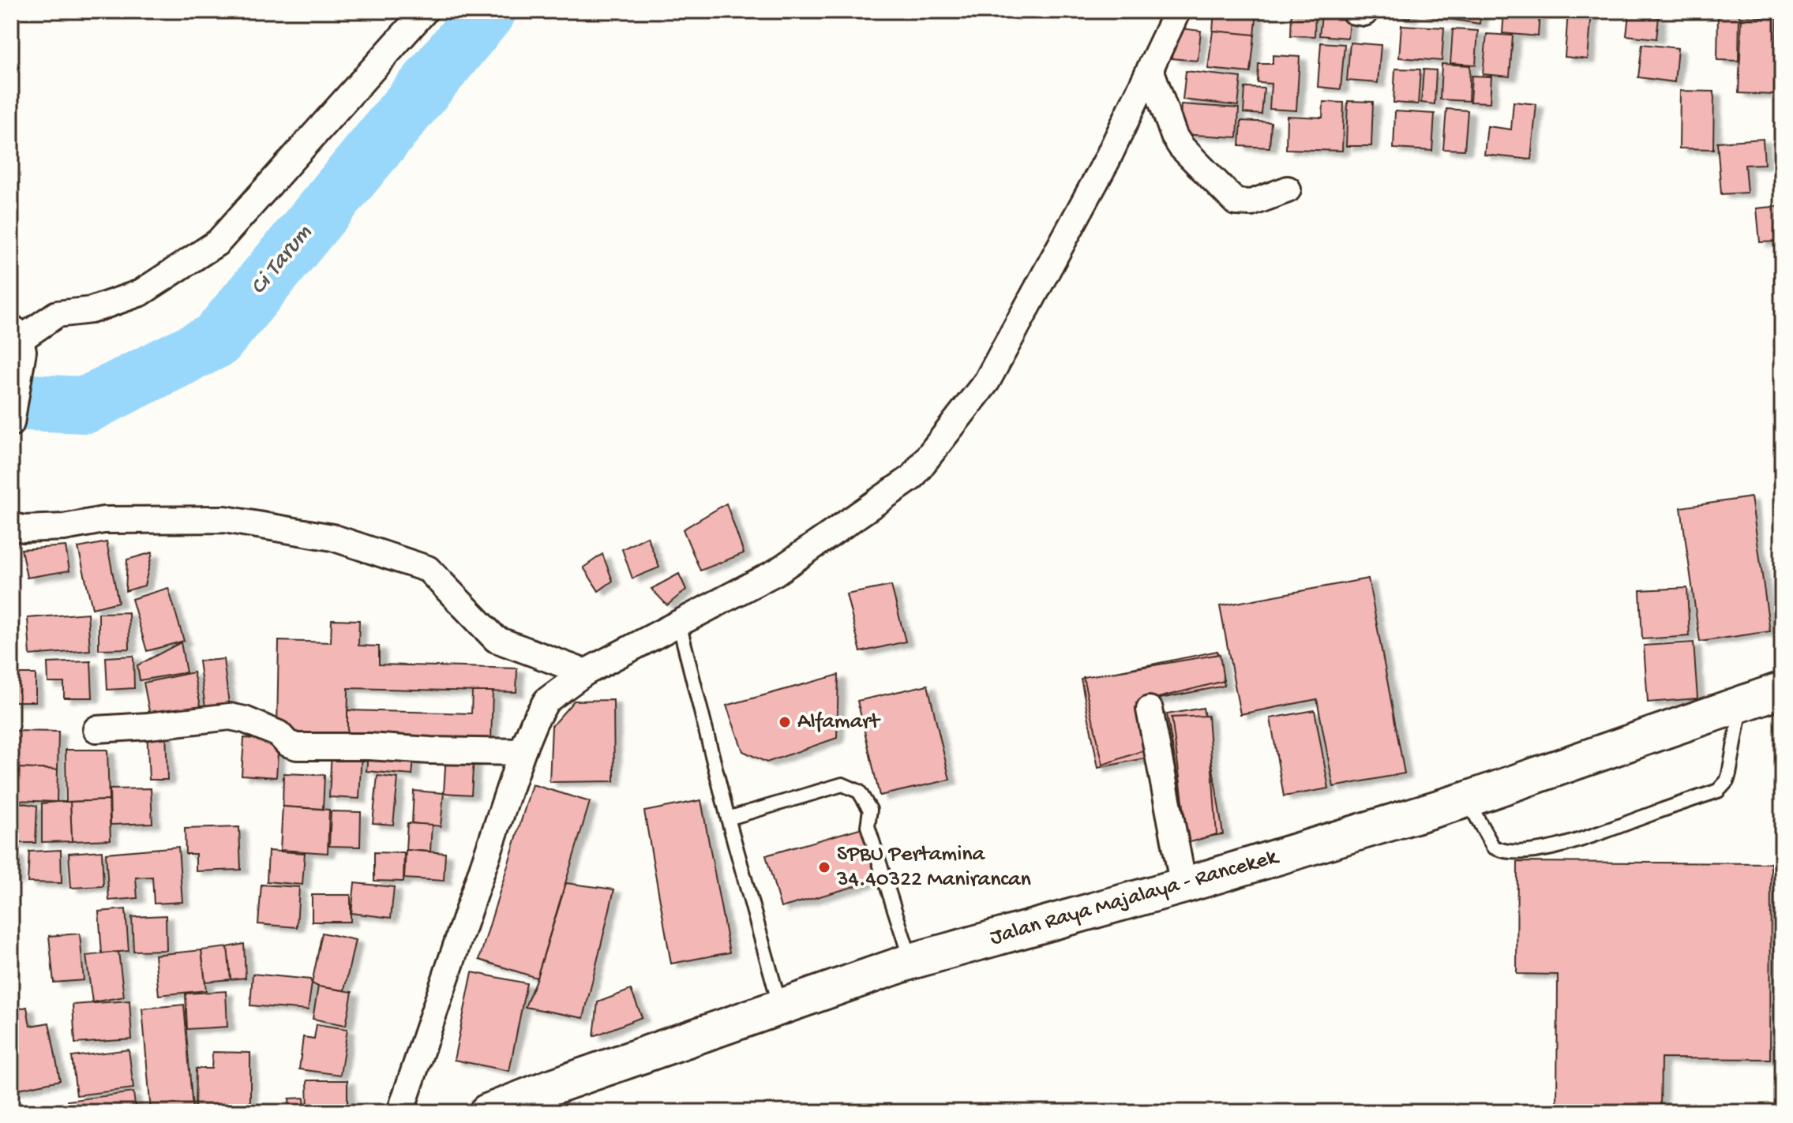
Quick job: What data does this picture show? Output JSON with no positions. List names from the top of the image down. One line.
{"streets":{"main road":["Jalan Raya Majalaya - Rancekek"]},"water":["Ci Tarum"],"places":["Alfamart","SPBU Pertamina 34.40322 Manirancan"]}
